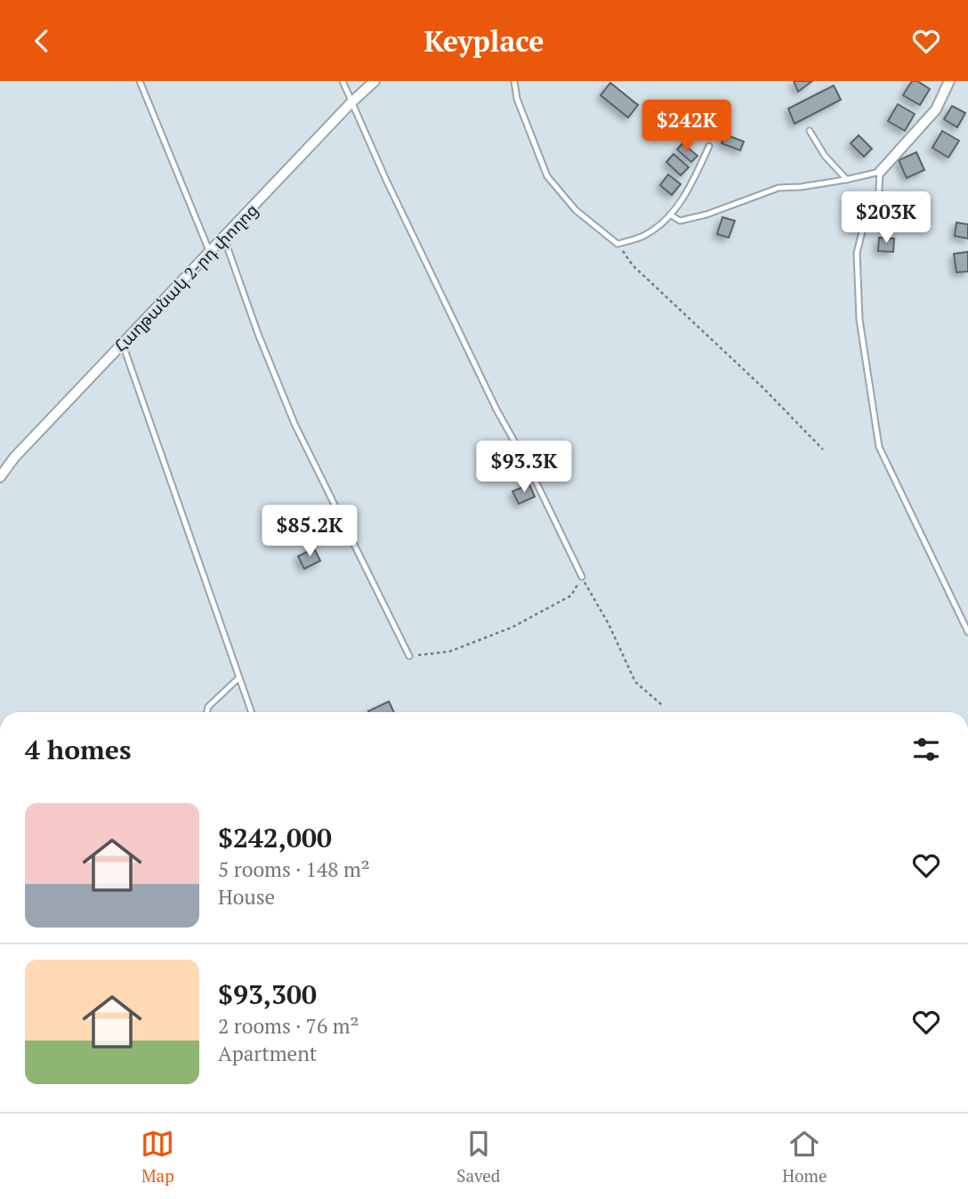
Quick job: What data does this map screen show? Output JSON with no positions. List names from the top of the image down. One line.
{"streets":{"street":["Հաղթանակ 2-րդ փողոց"]},"page":{"header":"Keyplace","price":["$242K","$203K","$93.3K","$85.2K"],"heading":"4 homes","list":[{"name":"$242,000","note":"5 rooms · 148 m² · House"},{"name":"$93,300","note":"2 rooms · 76 m² · Apartment"}],"tabs":["Map","Saved","Home"]}}
